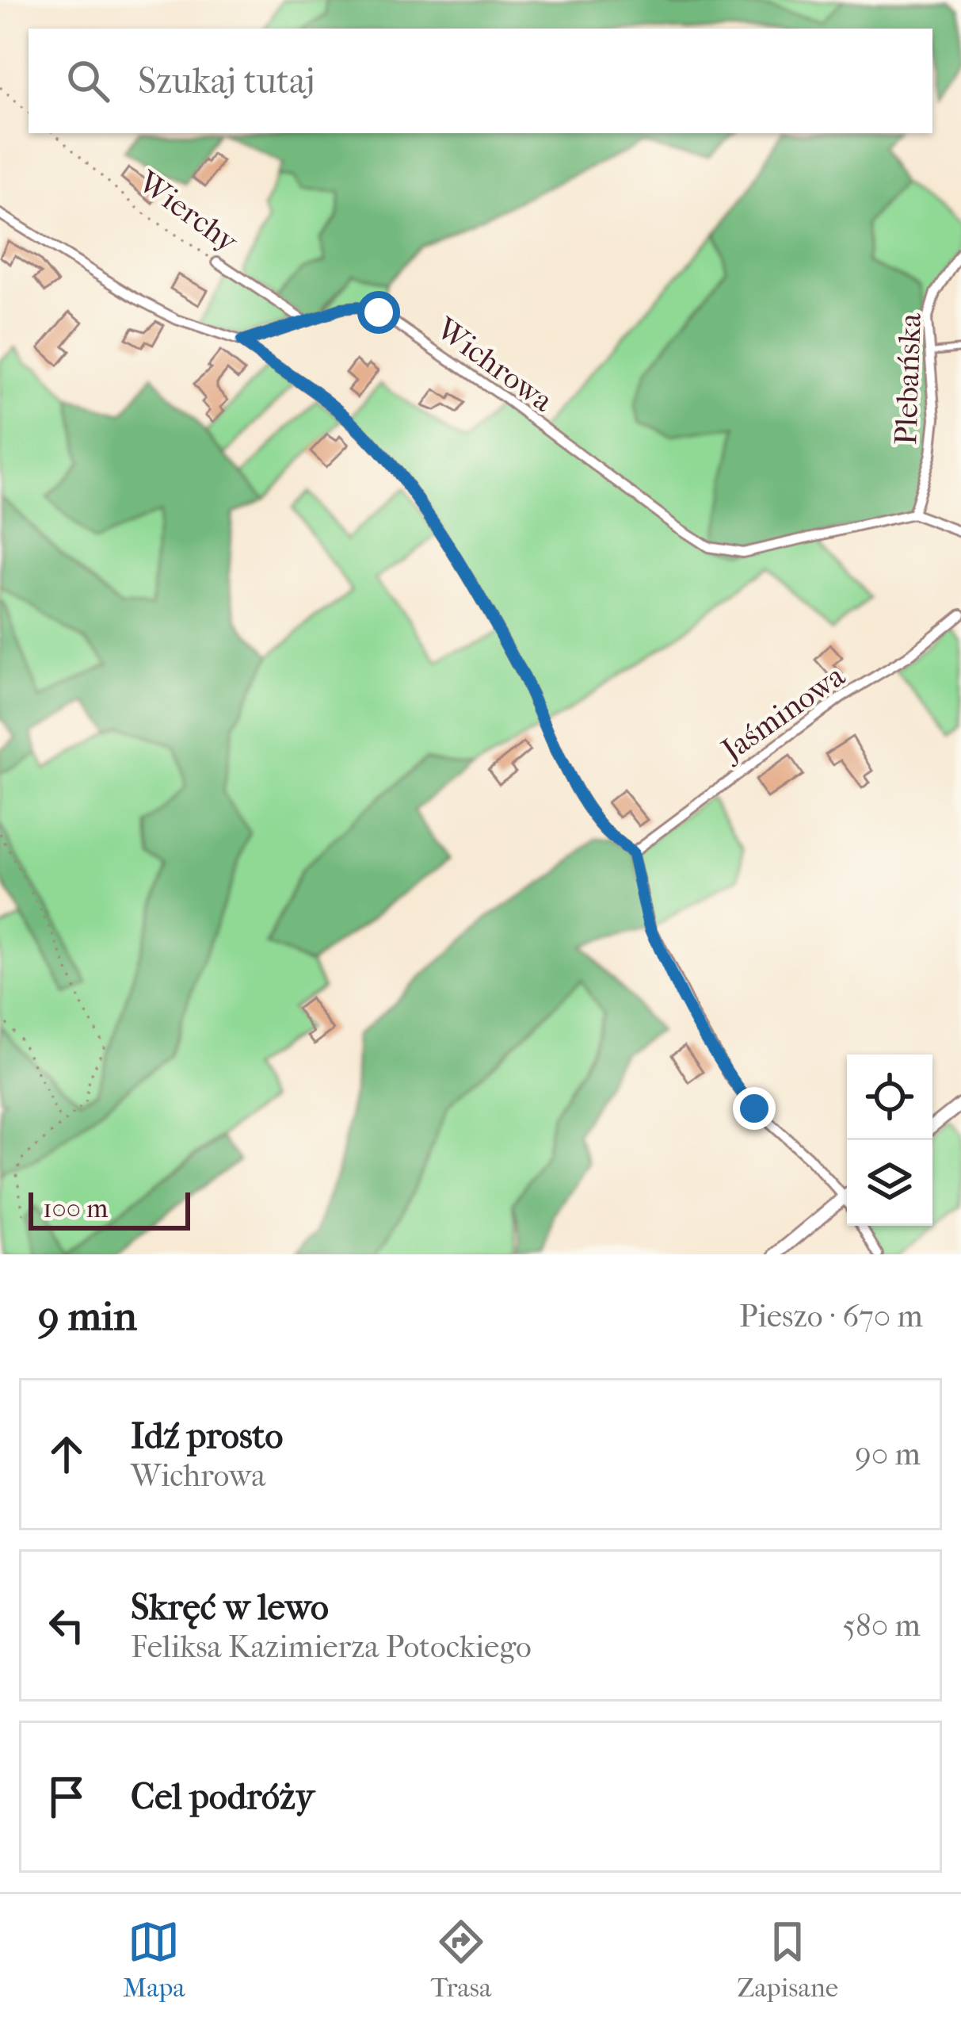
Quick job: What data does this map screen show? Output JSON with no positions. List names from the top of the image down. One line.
{"streets":{"street":["Wierchy","Wichrowa","Plebańska","Jaśminowa"]},"crossings":[["Wierchy","Wichrowa"],["Wichrowa","Plebańska"]],"scale_bar":"100 m","page":{"search":"Szukaj tutaj","scale":"100 m","heading":["9 min","Pieszo · 670 m"],"list":[["Idź prosto","Wichrowa","90 m"],["Skręć w lewo","Feliksa Kazimierza Potockiego","580 m"],"Cel podróży"],"nav":["Mapa","Trasa","Zapisane"]}}
